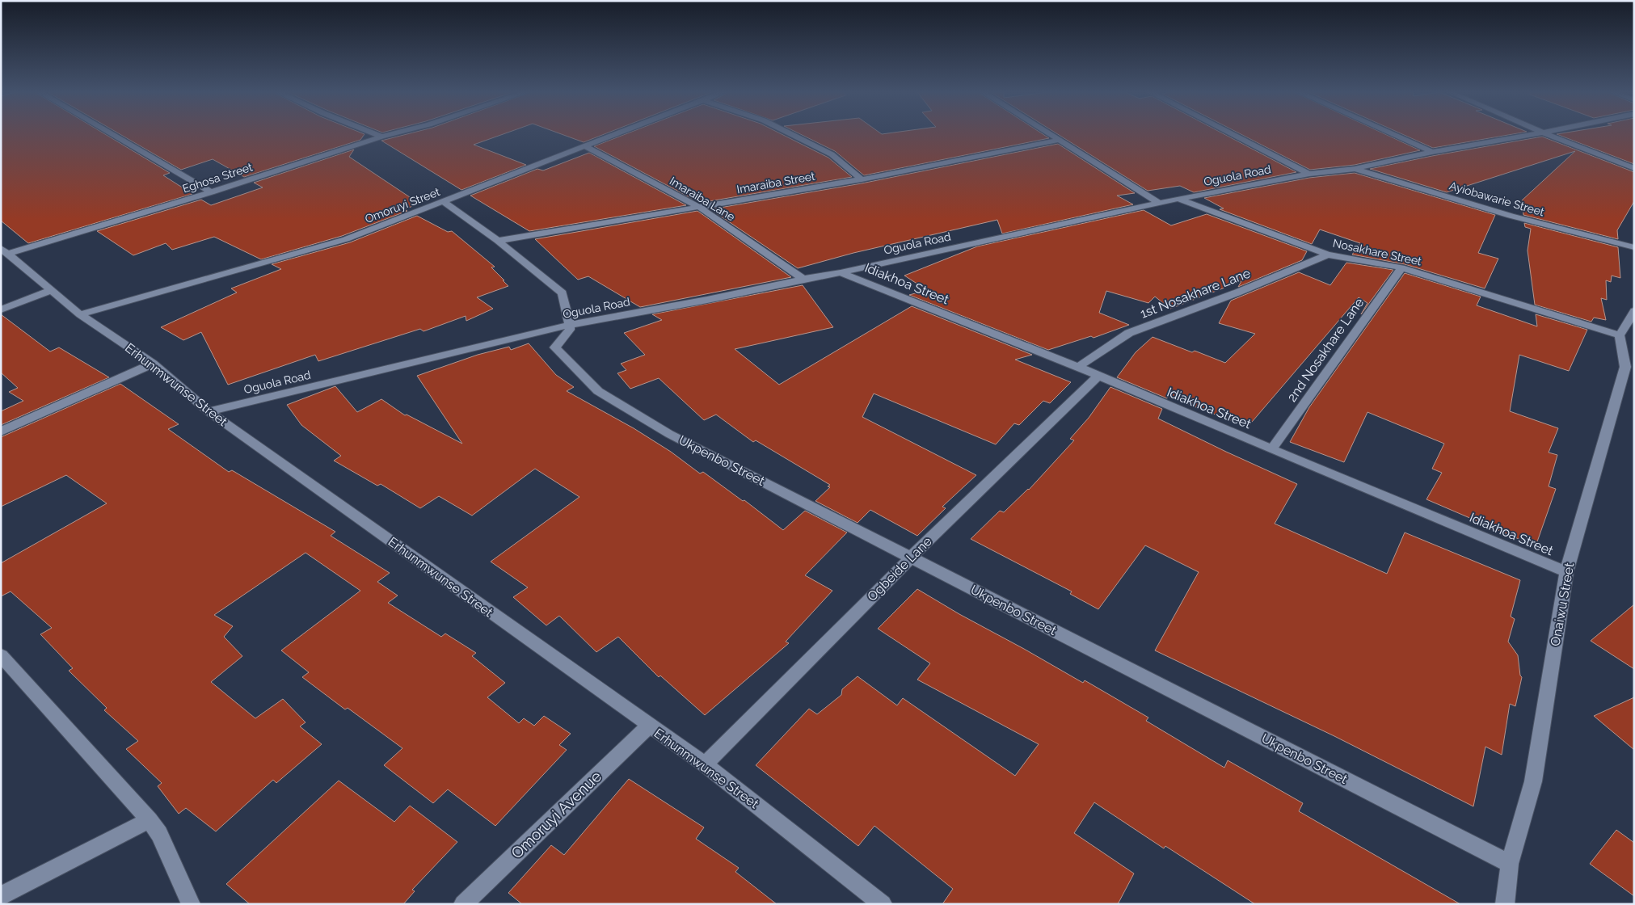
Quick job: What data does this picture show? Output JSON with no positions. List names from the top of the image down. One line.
{"streets":{"street":["Oguola Road","Eghosa Street","Imaraiba Street","Imaraiba Lane","Ayiobawarie Street","Omoruyi Street","Nosakhare Street","Idiakhoa Street","1st Nosakhare Lane","2nd Nosakhare Lane","Erhunmwunse Street","Ukpenbo Street","Ogbeide Lane","Onaiwu Street","Omoruyi Avenue"]},"crossings":[["Oguola Road","Imaraiba Lane"],["Oguola Road","Ayiobawarie Street"],["Oguola Road","Nosakhare Street"],["Oguola Road","Idiakhoa Street"],["Oguola Road","Erhunmwunse Street"],["Oguola Road","Ukpenbo Street"],["Eghosa Street","Erhunmwunse Street"],["Imaraiba Street","Imaraiba Lane"],["Imaraiba Lane","Omoruyi Street"],["Omoruyi Street","Erhunmwunse Street"],["Nosakhare Street","1st Nosakhare Lane"],["Nosakhare Street","2nd Nosakhare Lane"],["Nosakhare Street","Onaiwu Street"],["Idiakhoa Street","1st Nosakhare Lane"],["Idiakhoa Street","2nd Nosakhare Lane"],["Idiakhoa Street","Ogbeide Lane"],["Idiakhoa Street","Onaiwu Street"],["Erhunmwunse Street","Ogbeide Lane"],["Erhunmwunse Street","Omoruyi Avenue"],["Ukpenbo Street","Ogbeide Lane"],["Ukpenbo Street","Onaiwu Street"]]}
